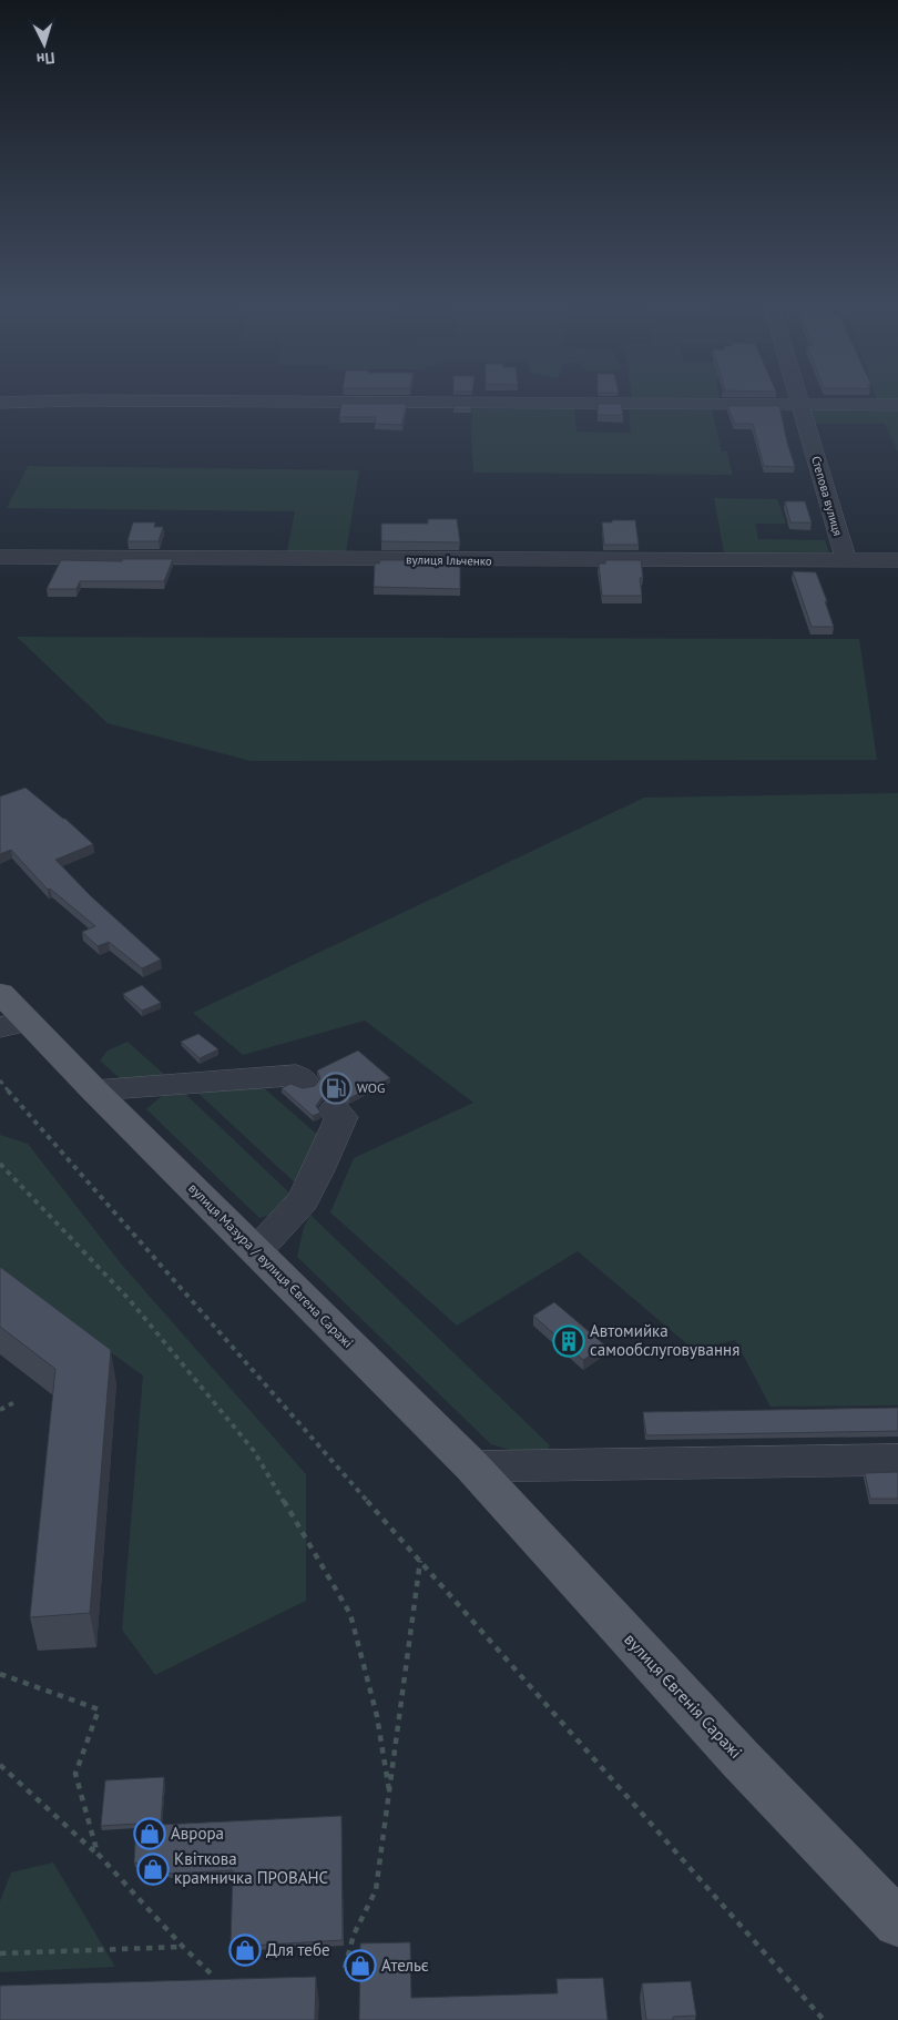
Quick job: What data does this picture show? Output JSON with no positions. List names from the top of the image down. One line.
{"streets":{"main road":["вулиця Мазура / вулиця Євгена Саражі","вулиця Євгенія Саражі"],"street":["Степова вулиця","вулиця Ільченко"]},"crossings":[["Степова вулиця","вулиця Ільченко"],["вулиця Мазура / вулиця Євгена Саражі","вулиця Євгенія Саражі"]],"places":{"fuel station":["WOG"],"building":["Автомийка самообслуговування"],"shop":["Аврора","Квіткова крамничка ПРОВАНС","Для тебе","Ательє"]},"north":"bottom"}
